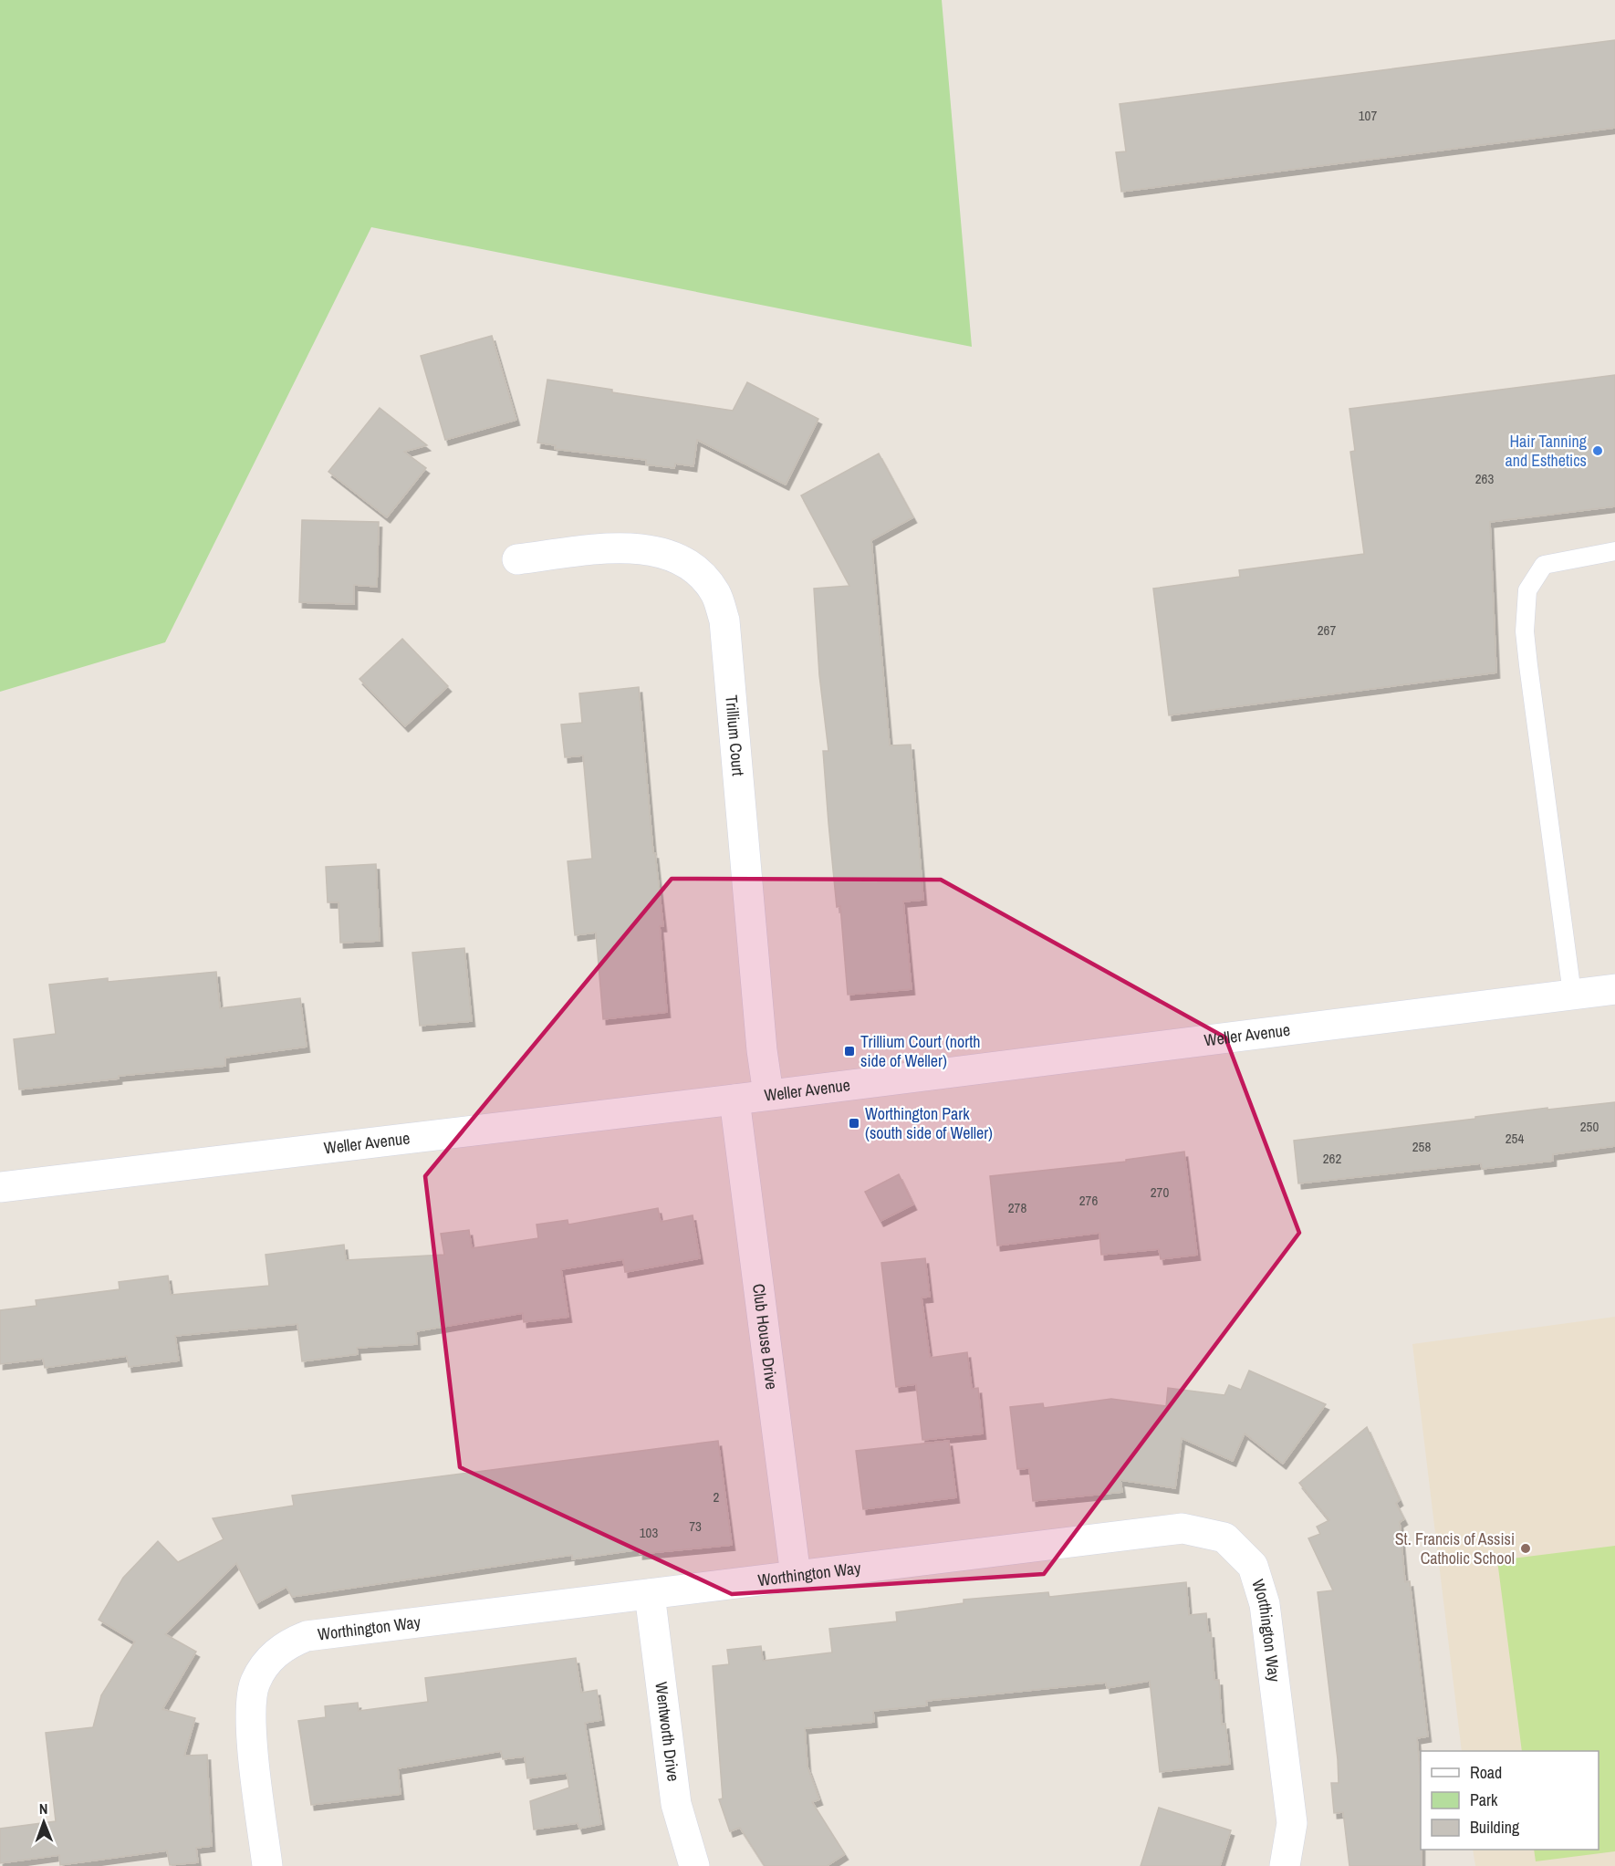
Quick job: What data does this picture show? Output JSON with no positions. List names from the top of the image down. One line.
{"streets":{"street":["Trillium Court","Weller Avenue","Club House Drive","Worthington Way","Wentworth Drive"]},"crossings":[["Trillium Court","Weller Avenue"],["Weller Avenue","Club House Drive"],["Club House Drive","Worthington Way"],["Worthington Way","Wentworth Drive"]],"places":{"other":["Hair Tanning and Esthetics","St. Francis of Assisi Catholic School"],"transit":["Trillium Court (north side of Weller)","Worthington Park (south side of Weller)"]},"house_numbers":["107","263","267","250","254","258","262","270","276","278","2","73","103"],"legend":["Road","Park","Building"],"north":"top"}
